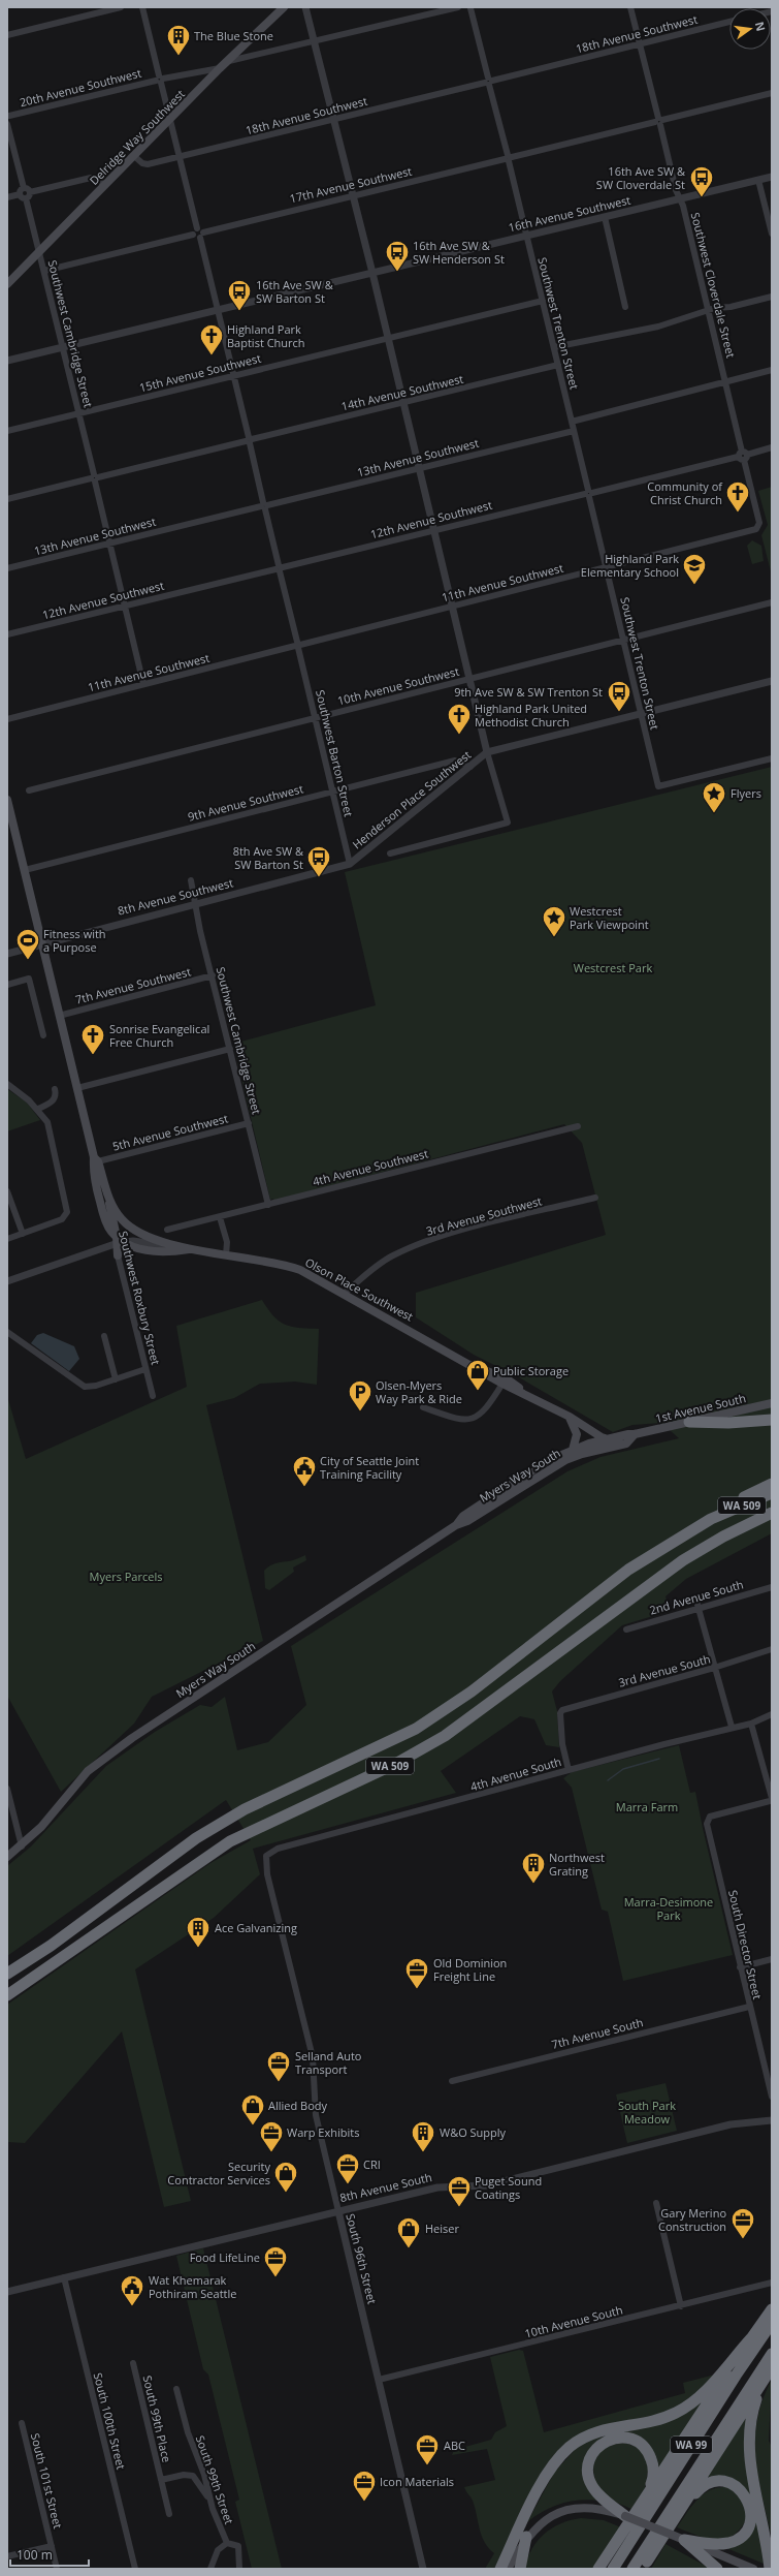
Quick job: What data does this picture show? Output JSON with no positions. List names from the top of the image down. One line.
{"streets":{"highway":["WA 509","WA 99"],"main road":["Delridge Way Southwest","Olson Place Southwest","Southwest Roxbury Street","1st Avenue South","Myers Way South"],"street":["18th Avenue Southwest","20th Avenue Southwest","17th Avenue Southwest","16th Avenue Southwest","Southwest Cloverdale Street","Southwest Trenton Street","Southwest Cambridge Street","15th Avenue Southwest","14th Avenue Southwest","13th Avenue Southwest","12th Avenue Southwest","11th Avenue Southwest","10th Avenue Southwest","Southwest Barton Street","Henderson Place Southwest","9th Avenue Southwest","8th Avenue Southwest","7th Avenue Southwest","5th Avenue Southwest","4th Avenue Southwest","3rd Avenue Southwest","2nd Avenue South","3rd Avenue South","4th Avenue South","South Director Street","7th Avenue South","8th Avenue South","South 96th Street","10th Avenue South","South 99th Place","South 100th Street","South 99th Street","South 101st Street"]},"crossings":[["18th Avenue Southwest","Delridge Way Southwest"],["18th Avenue Southwest","Southwest Cloverdale Street"],["18th Avenue Southwest","Southwest Trenton Street"],["18th Avenue Southwest","Southwest Barton Street"],["20th Avenue Southwest","Delridge Way Southwest"],["20th Avenue Southwest","Southwest Barton Street"],["Delridge Way Southwest","Southwest Cambridge Street"],["Delridge Way Southwest","Southwest Barton Street"],["17th Avenue Southwest","Southwest Cloverdale Street"],["17th Avenue Southwest","Southwest Trenton Street"],["17th Avenue Southwest","Southwest Barton Street"],["16th Avenue Southwest","Southwest Cloverdale Street"],["16th Avenue Southwest","Southwest Trenton Street"],["16th Avenue Southwest","Southwest Cambridge Street"],["16th Avenue Southwest","Southwest Barton Street"],["Southwest Cloverdale Street","12th Avenue Southwest"],["Southwest Cloverdale Street","11th Avenue Southwest"],["Southwest Trenton Street","15th Avenue Southwest"],["Southwest Trenton Street","14th Avenue Southwest"],["Southwest Trenton Street","13th Avenue Southwest"],["Southwest Trenton Street","12th Avenue Southwest"],["Southwest Trenton Street","11th Avenue Southwest"],["Southwest Trenton Street","10th Avenue Southwest"],["Southwest Cambridge Street","15th Avenue Southwest"],["Southwest Cambridge Street","14th Avenue Southwest"],["Southwest Cambridge Street","13th Avenue Southwest"],["Southwest Cambridge Street","12th Avenue Southwest"],["Southwest Cambridge Street","11th Avenue Southwest"],["Southwest Cambridge Street","8th Avenue Southwest"],["Southwest Cambridge Street","7th Avenue Southwest"],["Southwest Cambridge Street","5th Avenue Southwest"],["Southwest Cambridge Street","4th Avenue Southwest"],["15th Avenue Southwest","Southwest Barton Street"],["14th Avenue Southwest","Southwest Barton Street"],["13th Avenue Southwest","Southwest Barton Street"],["12th Avenue Southwest","Southwest Barton Street"],["11th Avenue Southwest","Southwest Barton Street"],["10th Avenue Southwest","Southwest Barton Street"],["Southwest Barton Street","Henderson Place Southwest"],["Southwest Barton Street","9th Avenue Southwest"],["Southwest Barton Street","8th Avenue Southwest"],["Henderson Place Southwest","9th Avenue Southwest"],["Henderson Place Southwest","8th Avenue Southwest"],["9th Avenue Southwest","Southwest Roxbury Street"],["8th Avenue Southwest","Southwest Roxbury Street"],["7th Avenue Southwest","Southwest Roxbury Street"],["5th Avenue Southwest","Southwest Roxbury Street"],["3rd Avenue Southwest","Olson Place Southwest"],["Olson Place Southwest","Southwest Roxbury Street"],["Olson Place Southwest","1st Avenue South"],["Olson Place Southwest","Myers Way South"],["1st Avenue South","Myers Way South"],["3rd Avenue South","4th Avenue South"],["4th Avenue South","South 96th Street"],["South Director Street","7th Avenue South"],["8th Avenue South","South 96th Street"],["8th Avenue South","South 100th Street"],["South 96th Street","10th Avenue South"],["South 99th Place","South 99th Street"]],"parks":["Westcrest Park","Myers Parcels","Marra Farm","Marra-Desimone Park","South Park Meadow"],"places":{"building":["The Blue Stone","Northwest Grating","Ace Galvanizing","W&O Supply"],"bus stop":["16th Ave SW & SW Cloverdale St","16th Ave SW & SW Henderson St","16th Ave SW & SW Barton St","9th Ave SW & SW Trenton St","8th Ave SW & SW Barton St"],"church":["Highland Park Baptist Church","Community of Christ Church","Highland Park United Methodist Church","Sonrise Evangelical Free Church"],"school or university":["Highland Park Elementary School"],"place":["Flyers","Westcrest Park Viewpoint"],"sports":["Fitness with a Purpose"],"shop":["Public Storage","Allied Body","Security Contractor Services","Heiser"],"parking":["Olsen-Myers Way Park & Ride"],"public building":["City of Seattle Joint Training Facility","Wat Khemarak Pothiram Seattle"],"office":["Old Dominion Freight Line","Selland Auto Transport","Warp Exhibits","CRI","Puget Sound Coatings","Gary Merino Construction","Food LifeLine","ABC","Icon Materials"]},"scale_bar":"100 m","north":"right"}
